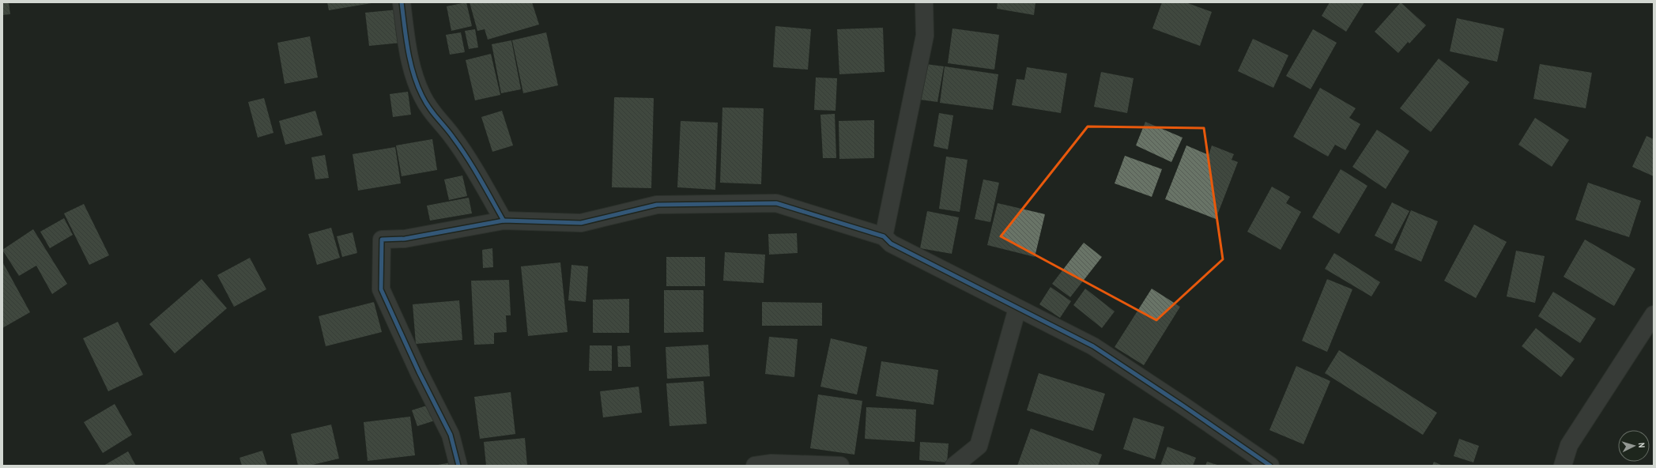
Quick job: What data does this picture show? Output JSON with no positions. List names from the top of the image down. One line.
{"north":"right"}
